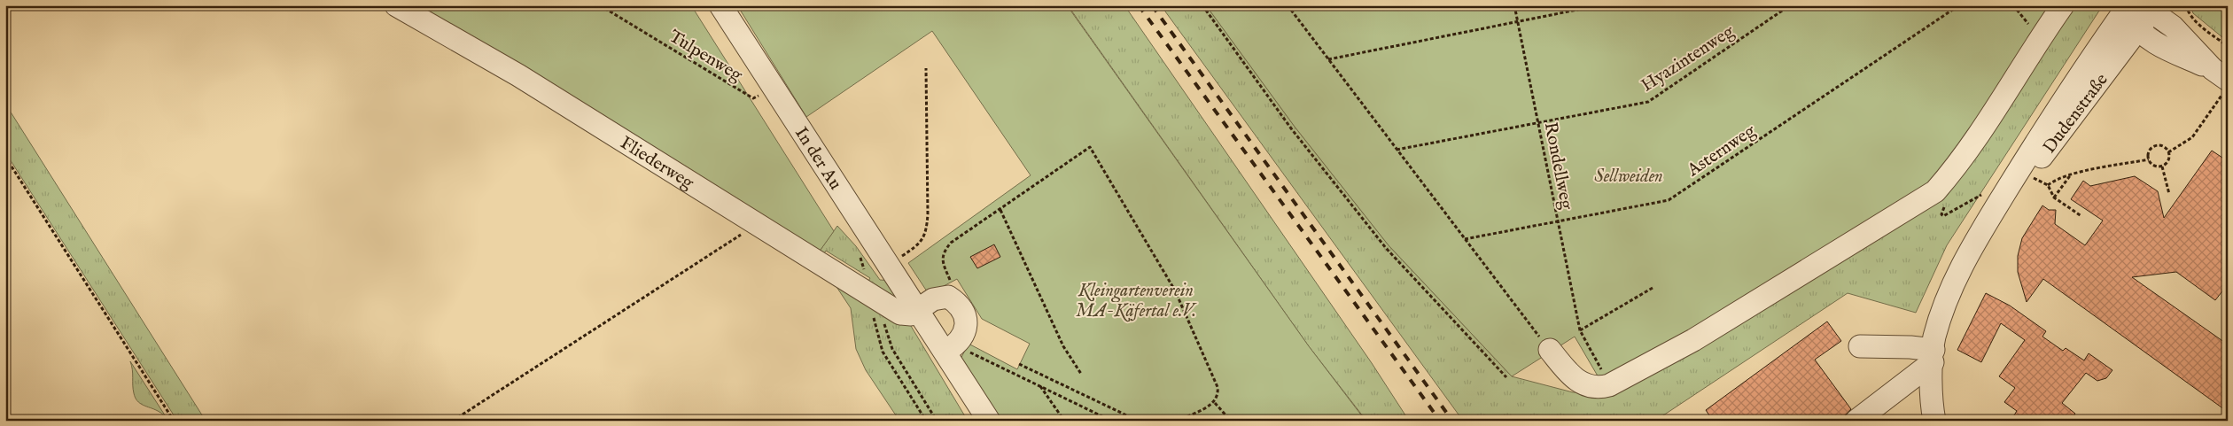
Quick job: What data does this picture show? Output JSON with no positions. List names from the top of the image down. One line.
{"streets":{"street":["Dudenstraße","In der Au","Fliederweg"],"path":["Tulpenweg","Hyazintenweg","Asternweg","Rondellweg"]},"crossings":[["Hyazintenweg","Rondellweg"],["Asternweg","Rondellweg"],["In der Au","Fliederweg"]],"parks":["Sellweiden","Kleingartenverein MA-Käfertal e.V."]}
